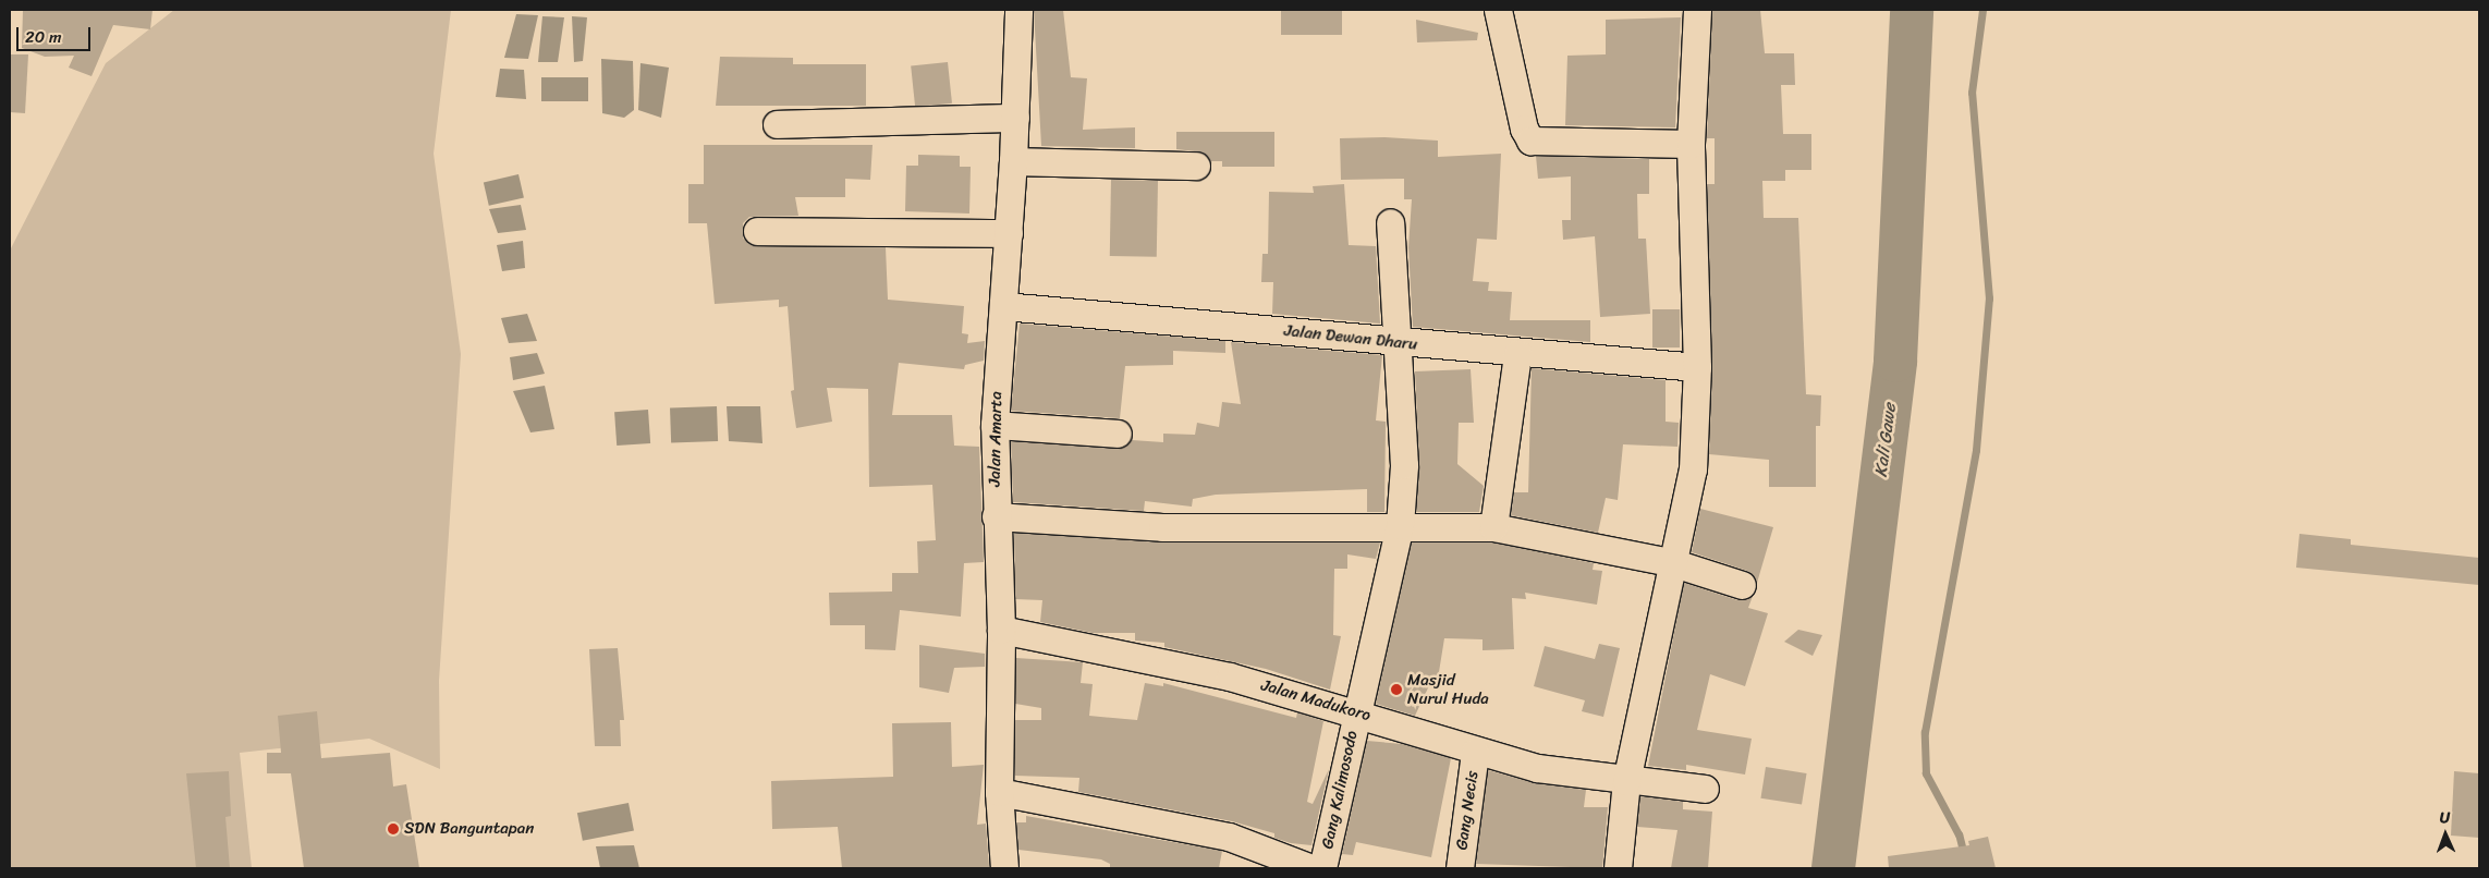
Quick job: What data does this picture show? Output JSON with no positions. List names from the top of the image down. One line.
{"streets":{"street":["Jalan Dewan Dharu","Jalan Amarta","Jalan Madukoro","Gang Kalimosodo","Gang Necis"]},"crossings":[["Jalan Dewan Dharu","Jalan Amarta"],["Jalan Dewan Dharu","Gang Kalimosodo"],["Jalan Amarta","Jalan Madukoro"],["Jalan Madukoro","Gang Kalimosodo"],["Jalan Madukoro","Gang Necis"]],"water":["Kali Gawe"],"places":["Masjid Nurul Huda","SDN Banguntapan"],"scale_bar":"20 m","north":"top"}
